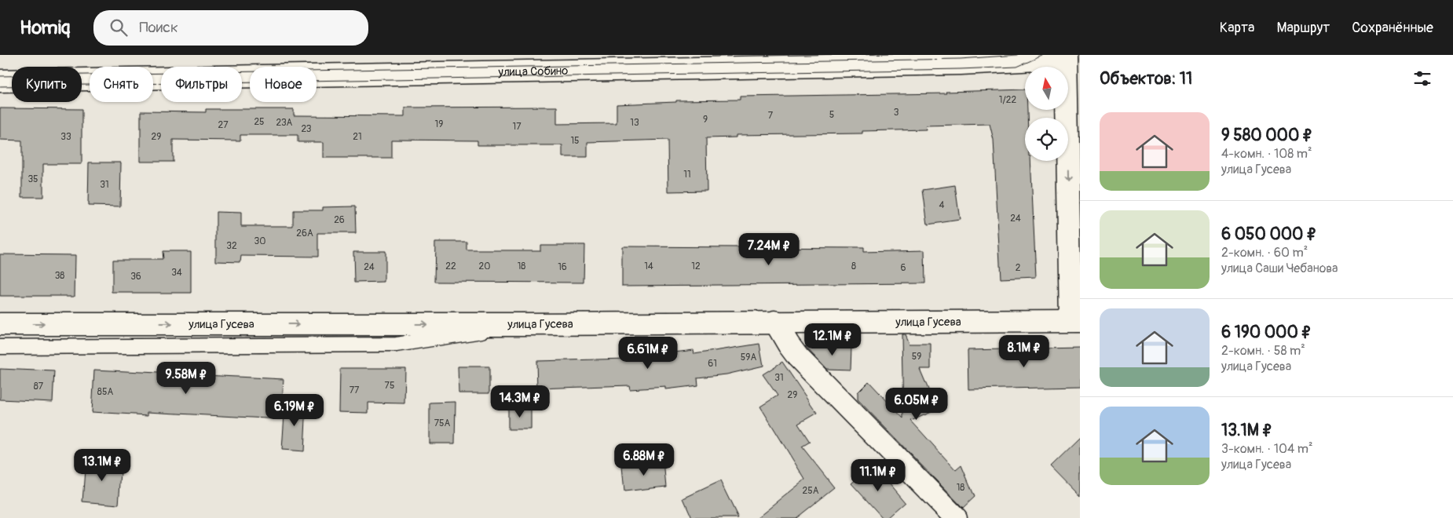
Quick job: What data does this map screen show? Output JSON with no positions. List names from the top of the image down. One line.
{"streets":{"street":["улица Собино","улица Гусева"]},"one_way":["улица Гусева"],"house_numbers":["1/22","3","5","7","9","25","23А","13","19","27","17","23","33","29","21","15","11","35","31","4","24","26","26А","30","32","22","20","18","14","12","8","24","16","6","2","34","38","36","59","59А","61","31","75","87","77","85А","29","75А","18","25А"],"north":"top","page":{"header":"Homiq","search":"Поиск","nav":["Карта","Маршрут","Сохранённые"],"heading":"Объектов: 11","chip":["Купить","Снять","Фильтры","Новое"],"list":[{"name":"9 580 000 ₽","note":"4-комн. · 108 m² · улица Гусева"},{"name":"6 050 000 ₽","note":"2-комн. · 60 m² · улица Саши Чебанова"},{"name":"6 190 000 ₽","note":"2-комн. · 58 m² · улица Гусева"},{"name":"13.1M ₽","note":"3-комн. · 104 m² · улица Гусева"}],"price":["7.24M ₽","12.1M ₽","8.1M ₽","6.61M ₽","9.58M ₽","14.3M ₽","6.05M ₽","6.19M ₽","6.88M ₽","13.1M ₽","11.1M ₽"]}}
